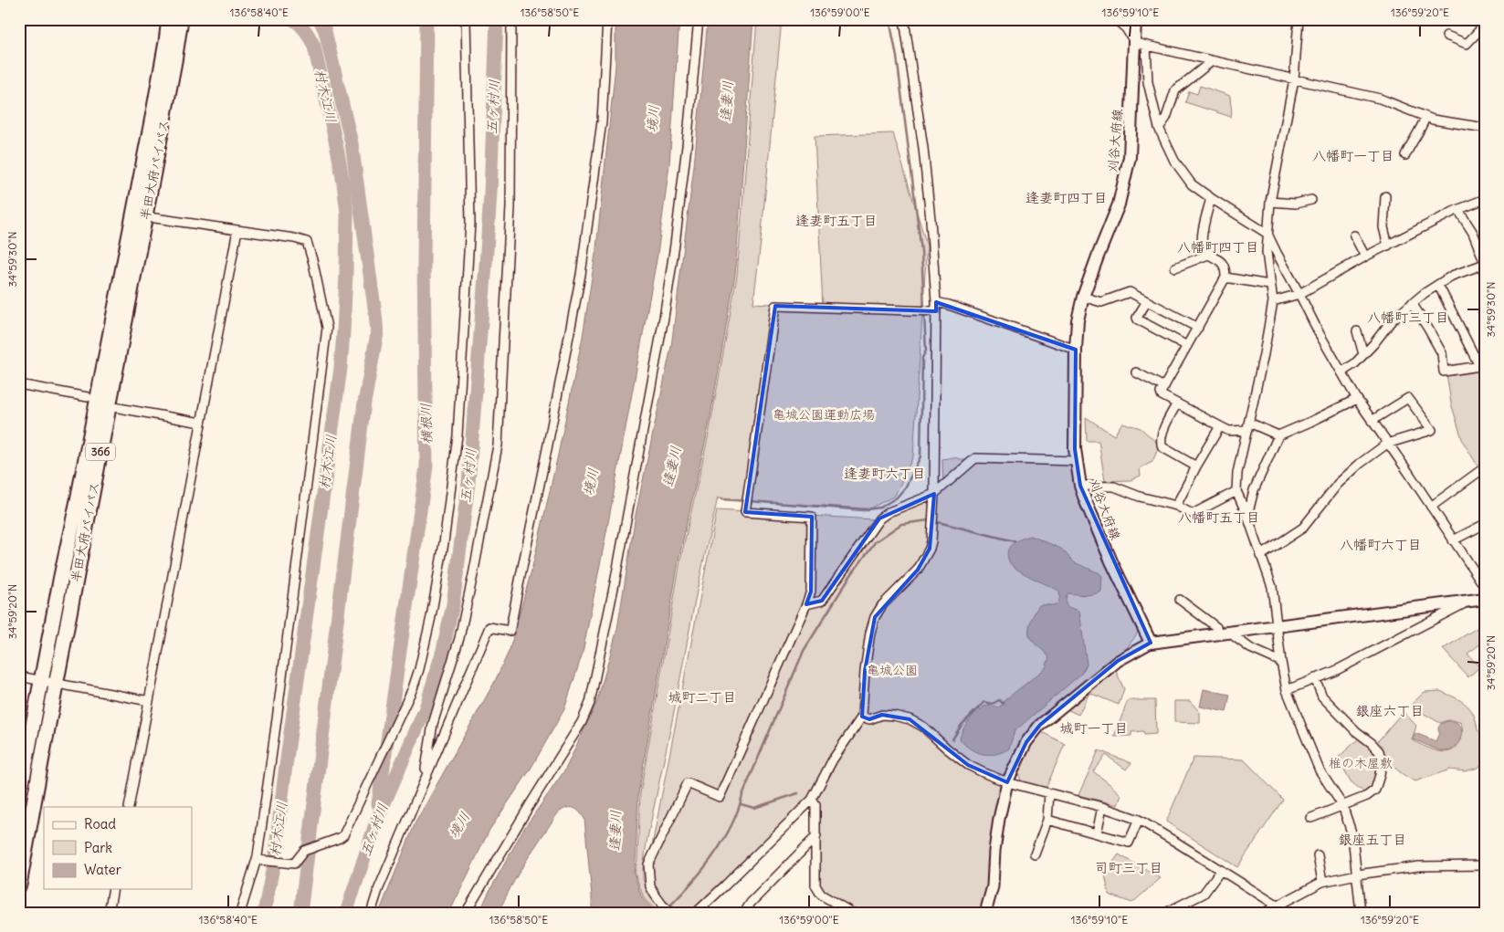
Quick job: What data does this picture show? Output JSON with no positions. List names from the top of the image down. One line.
{"streets":{"highway":["半田大府パイパス","366"],"main road":["刈谷大府線"]},"districts":["八幡町一丁目","逢妻町四丁目","逢妻町五丁目","八幡町四丁目","八幡町三丁目","逢妻町六丁目","八幡町五丁目","八幡町六丁目","城町二丁目","銀座六丁目","城町一丁目","銀座五丁目","司町三丁目"],"water":["村木江川","逢妻川","五ヶ村川","境川","横根川"],"parks":["亀城公園運動広場","亀城公園","椎の木屋敷"],"legend":["Road","Park","Water"],"coordinates":["136°58'40\"E","136°58'50\"E","136°59'00\"E","136°59'10\"E","136°59'20\"E","34°59'30\"N","34°59'20\"N"]}
